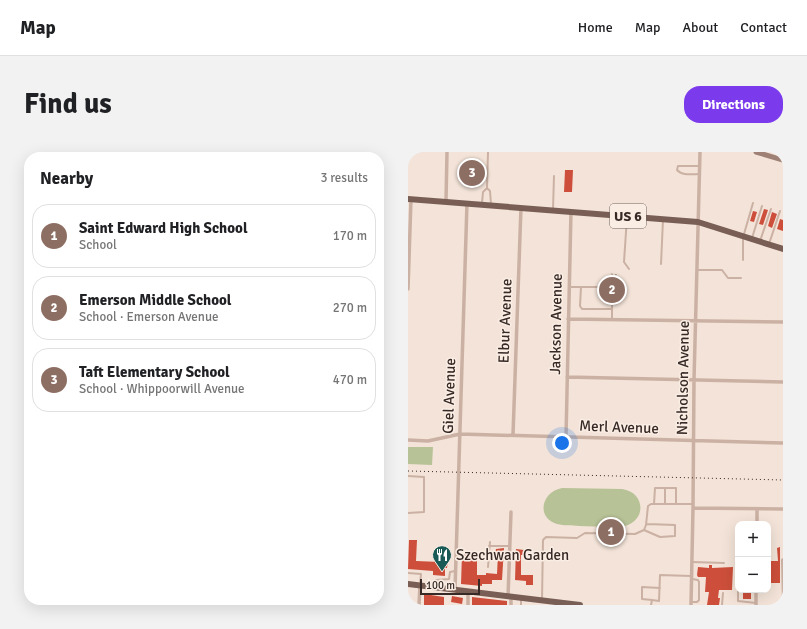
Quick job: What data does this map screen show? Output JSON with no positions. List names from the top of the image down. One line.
{"streets":{"main road":["US 6"],"street":["Elbur Avenue","Jackson Avenue","Nicholson Avenue","Giel Avenue","Merl Avenue"]},"crossings":[["US 6","Elbur Avenue"],["US 6","Jackson Avenue"],["US 6","Nicholson Avenue"],["US 6","Giel Avenue"],["Elbur Avenue","Merl Avenue"],["Jackson Avenue","Merl Avenue"],["Nicholson Avenue","Merl Avenue"],["Giel Avenue","Merl Avenue"]],"places":{"restaurant":["Szechwan Garden"]},"scale_bar":"100 m","page":{"header":"Map","nav":["Home","Map","About","Contact"],"buttons":"Directions","title":"Find us","heading":["Nearby","3 results"],"pins":["3","2","1"],"list":[{"mark":"1","name":"Saint Edward High School","note":"School","value":"170 m"},{"mark":"2","name":"Emerson Middle School","note":"School · Emerson Avenue","value":"270 m"},{"mark":"3","name":"Taft Elementary School","note":"School · Whippoorwill Avenue","value":"470 m"}],"map_buttons":["+","−"],"scale":"100 m"}}
